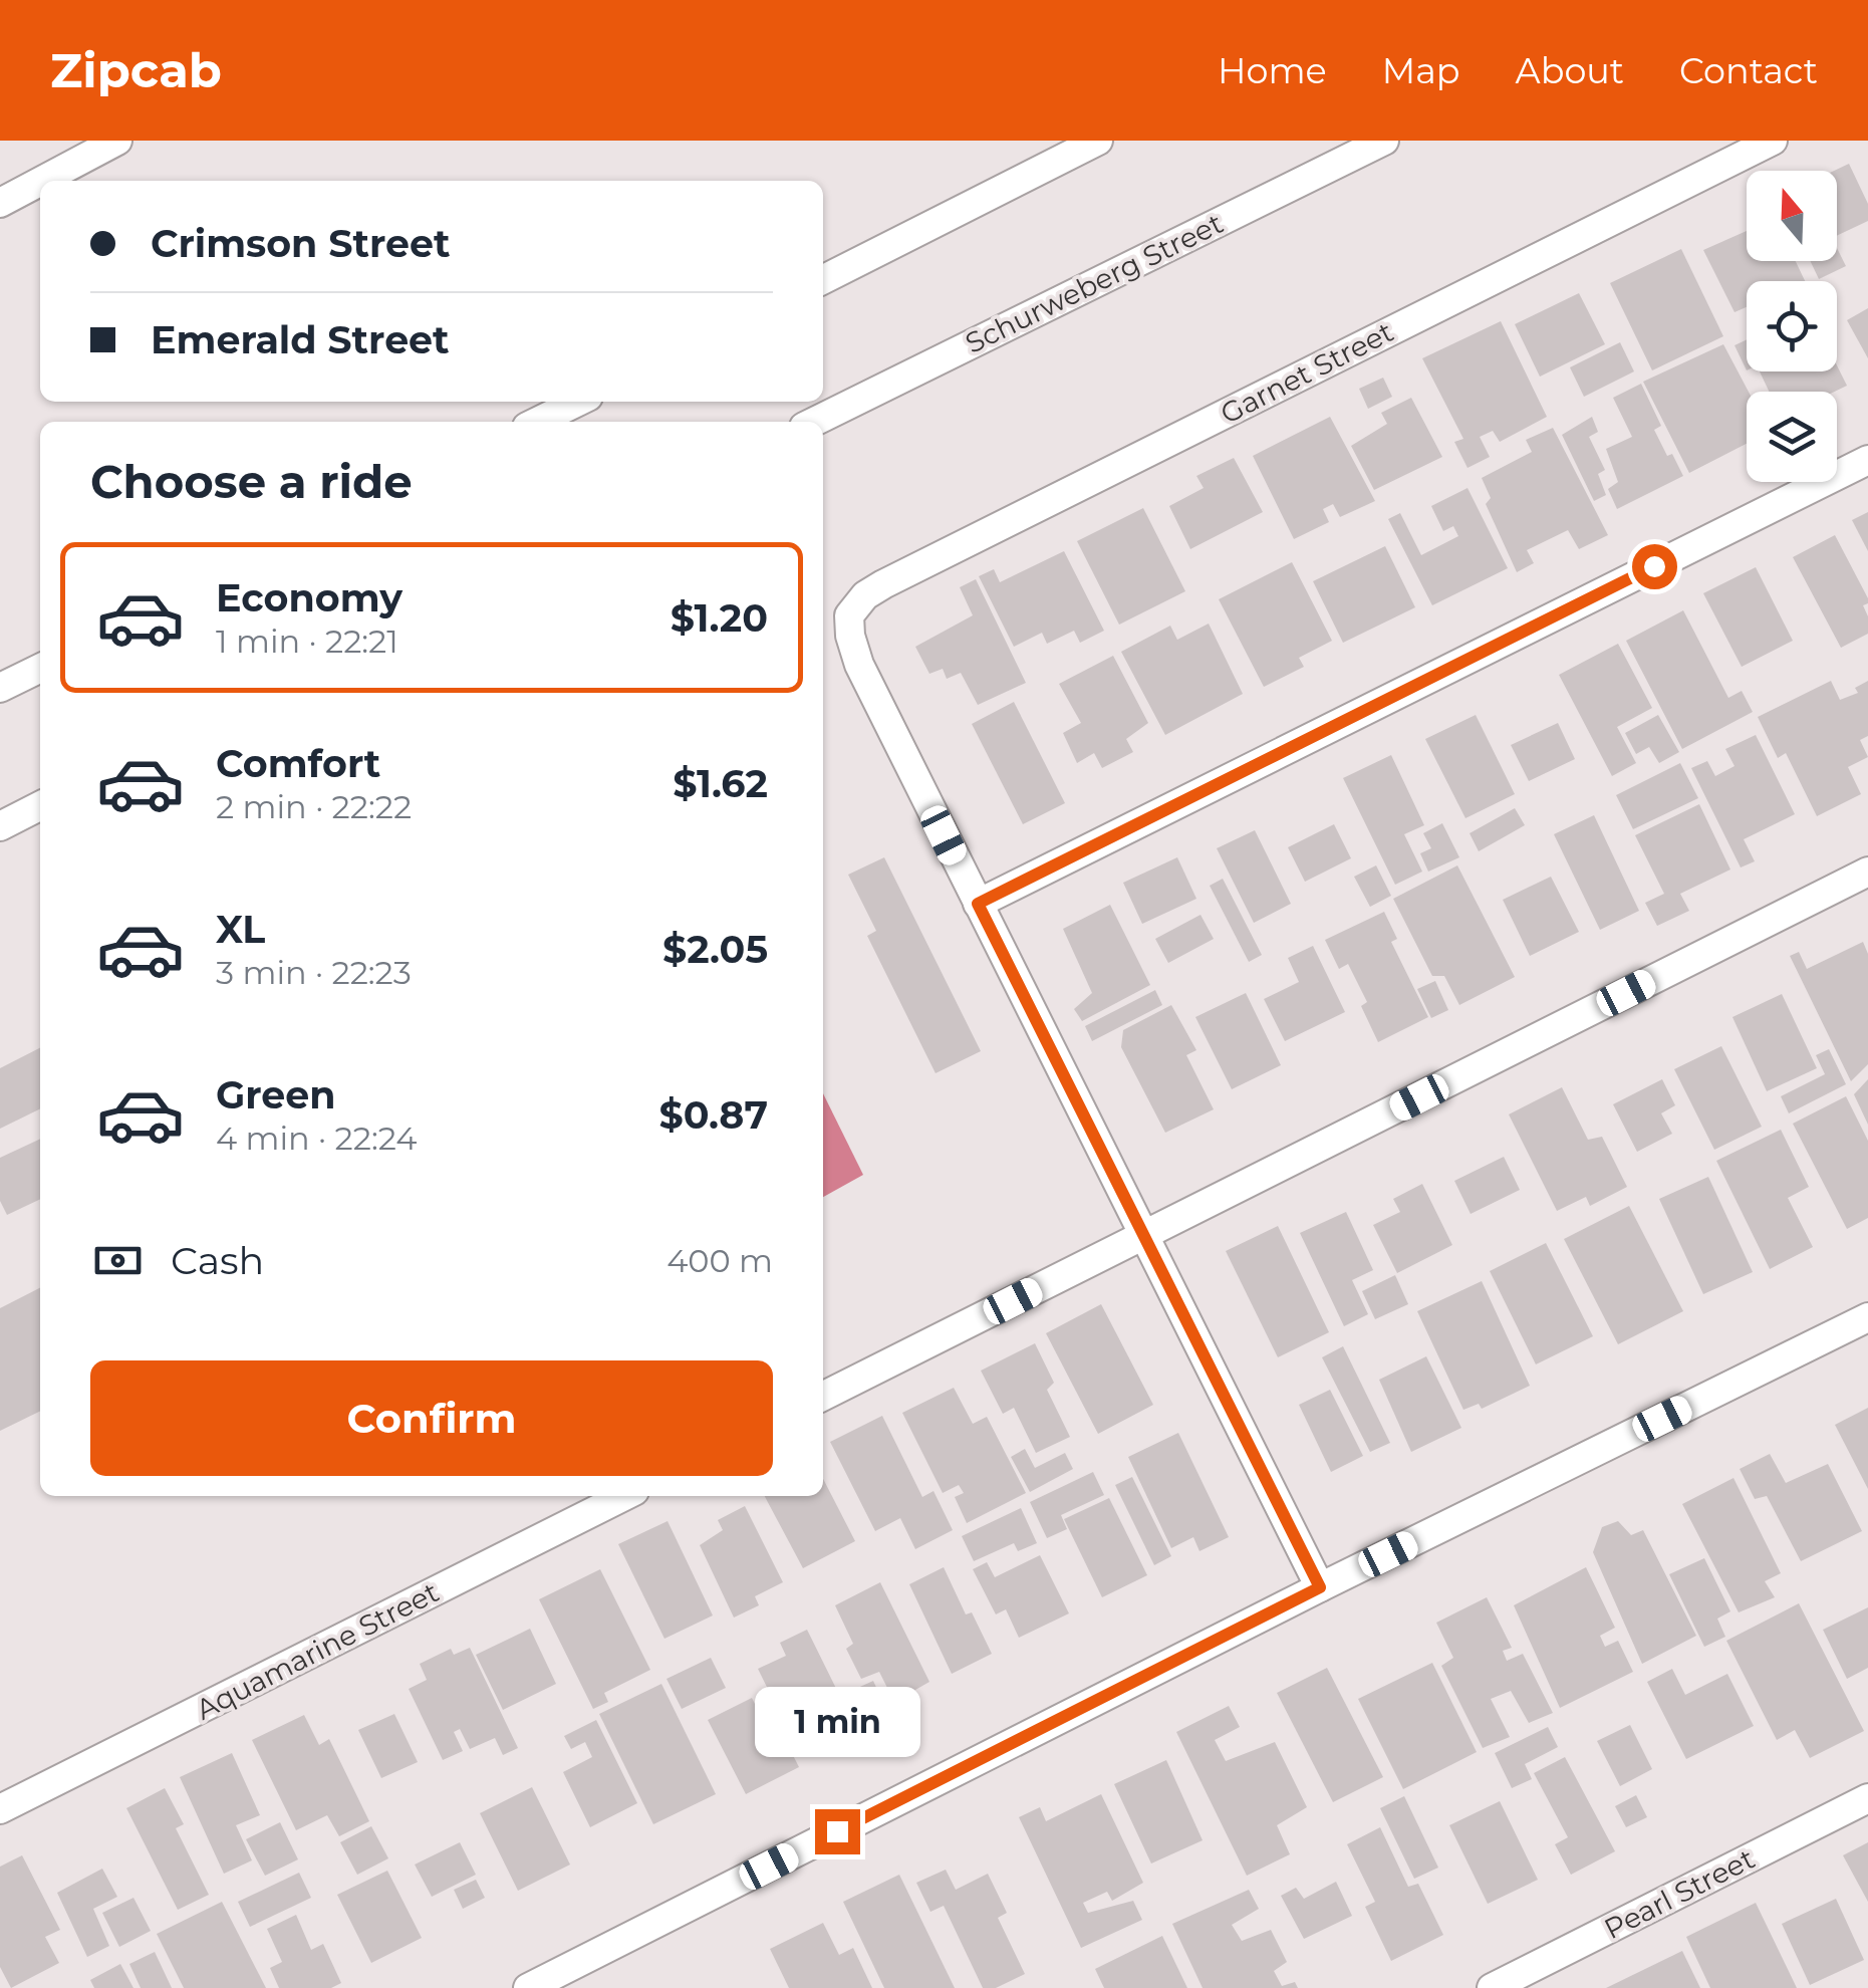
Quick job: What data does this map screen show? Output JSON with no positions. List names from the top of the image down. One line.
{"streets":{"street":["Schurweberg Street","Garnet Street","Aquamarine Street","Pearl Street"]},"north":"top","page":{"header":"Zipcab","nav":["Home","Map","About","Contact"],"banner":["Crimson Street","Emerald Street"],"heading":"Choose a ride","list":[{"name":"Economy","note":"1 min · 22:21","value":"$1.20"},{"name":"Comfort","note":"2 min · 22:22","value":"$1.62"},{"name":"XL","note":"3 min · 22:23","value":"$2.05"},{"name":"Green","note":"4 min · 22:24","value":"$0.87"}],"pay":["Cash","400 m"],"buttons":"Confirm","bubble":"1 min"}}
